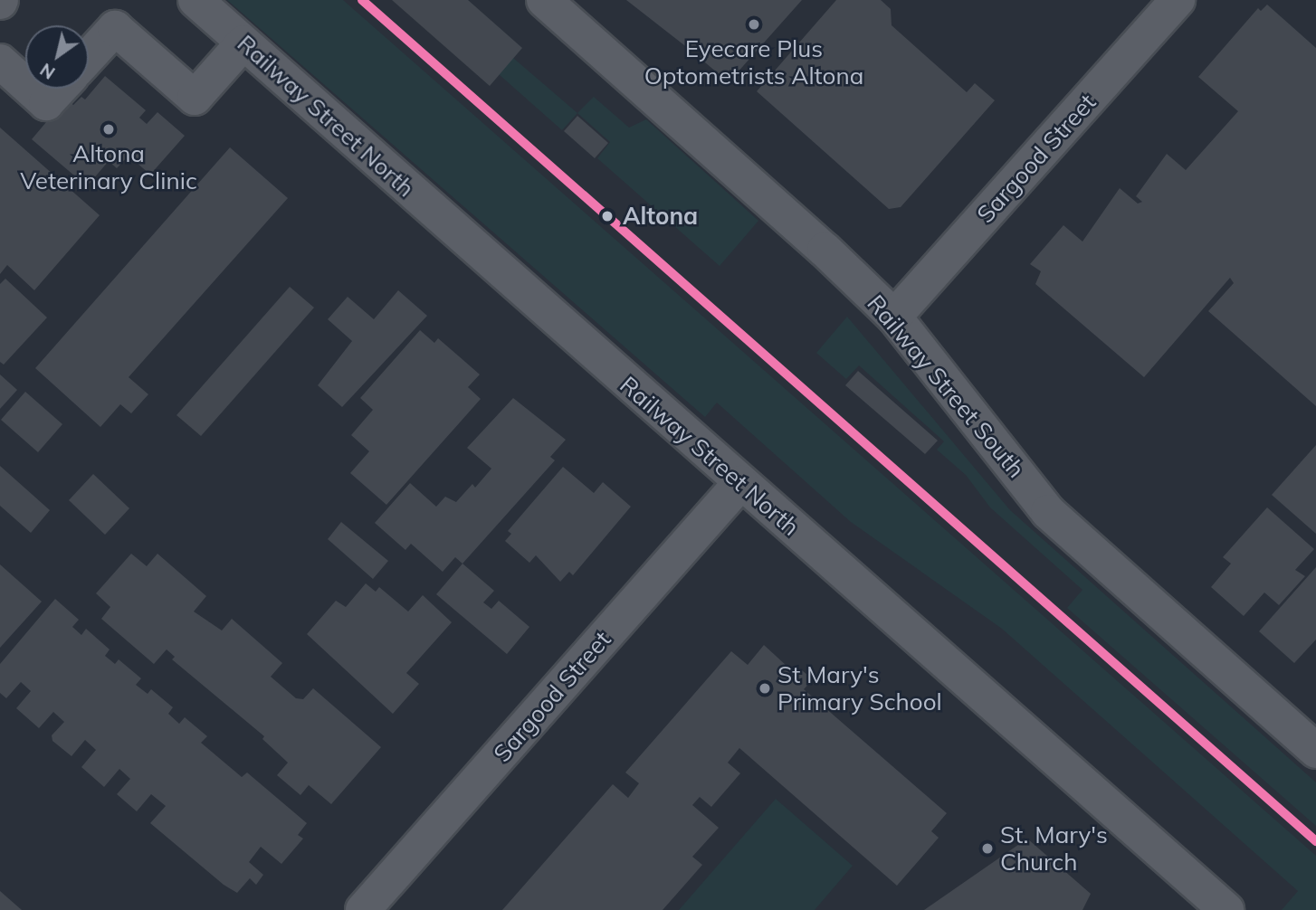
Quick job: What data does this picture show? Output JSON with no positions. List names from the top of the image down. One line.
{"streets":{"street":["Railway Street North","Sargood Street","Railway Street South"]},"crossings":[["Railway Street North","Sargood Street"],["Sargood Street","Railway Street South"]],"places":["Eyecare Plus Optometrists Altona","Altona Veterinary Clinic","Altona","St Mary's Primary School","St. Mary's Church"],"north":"bottom left"}
